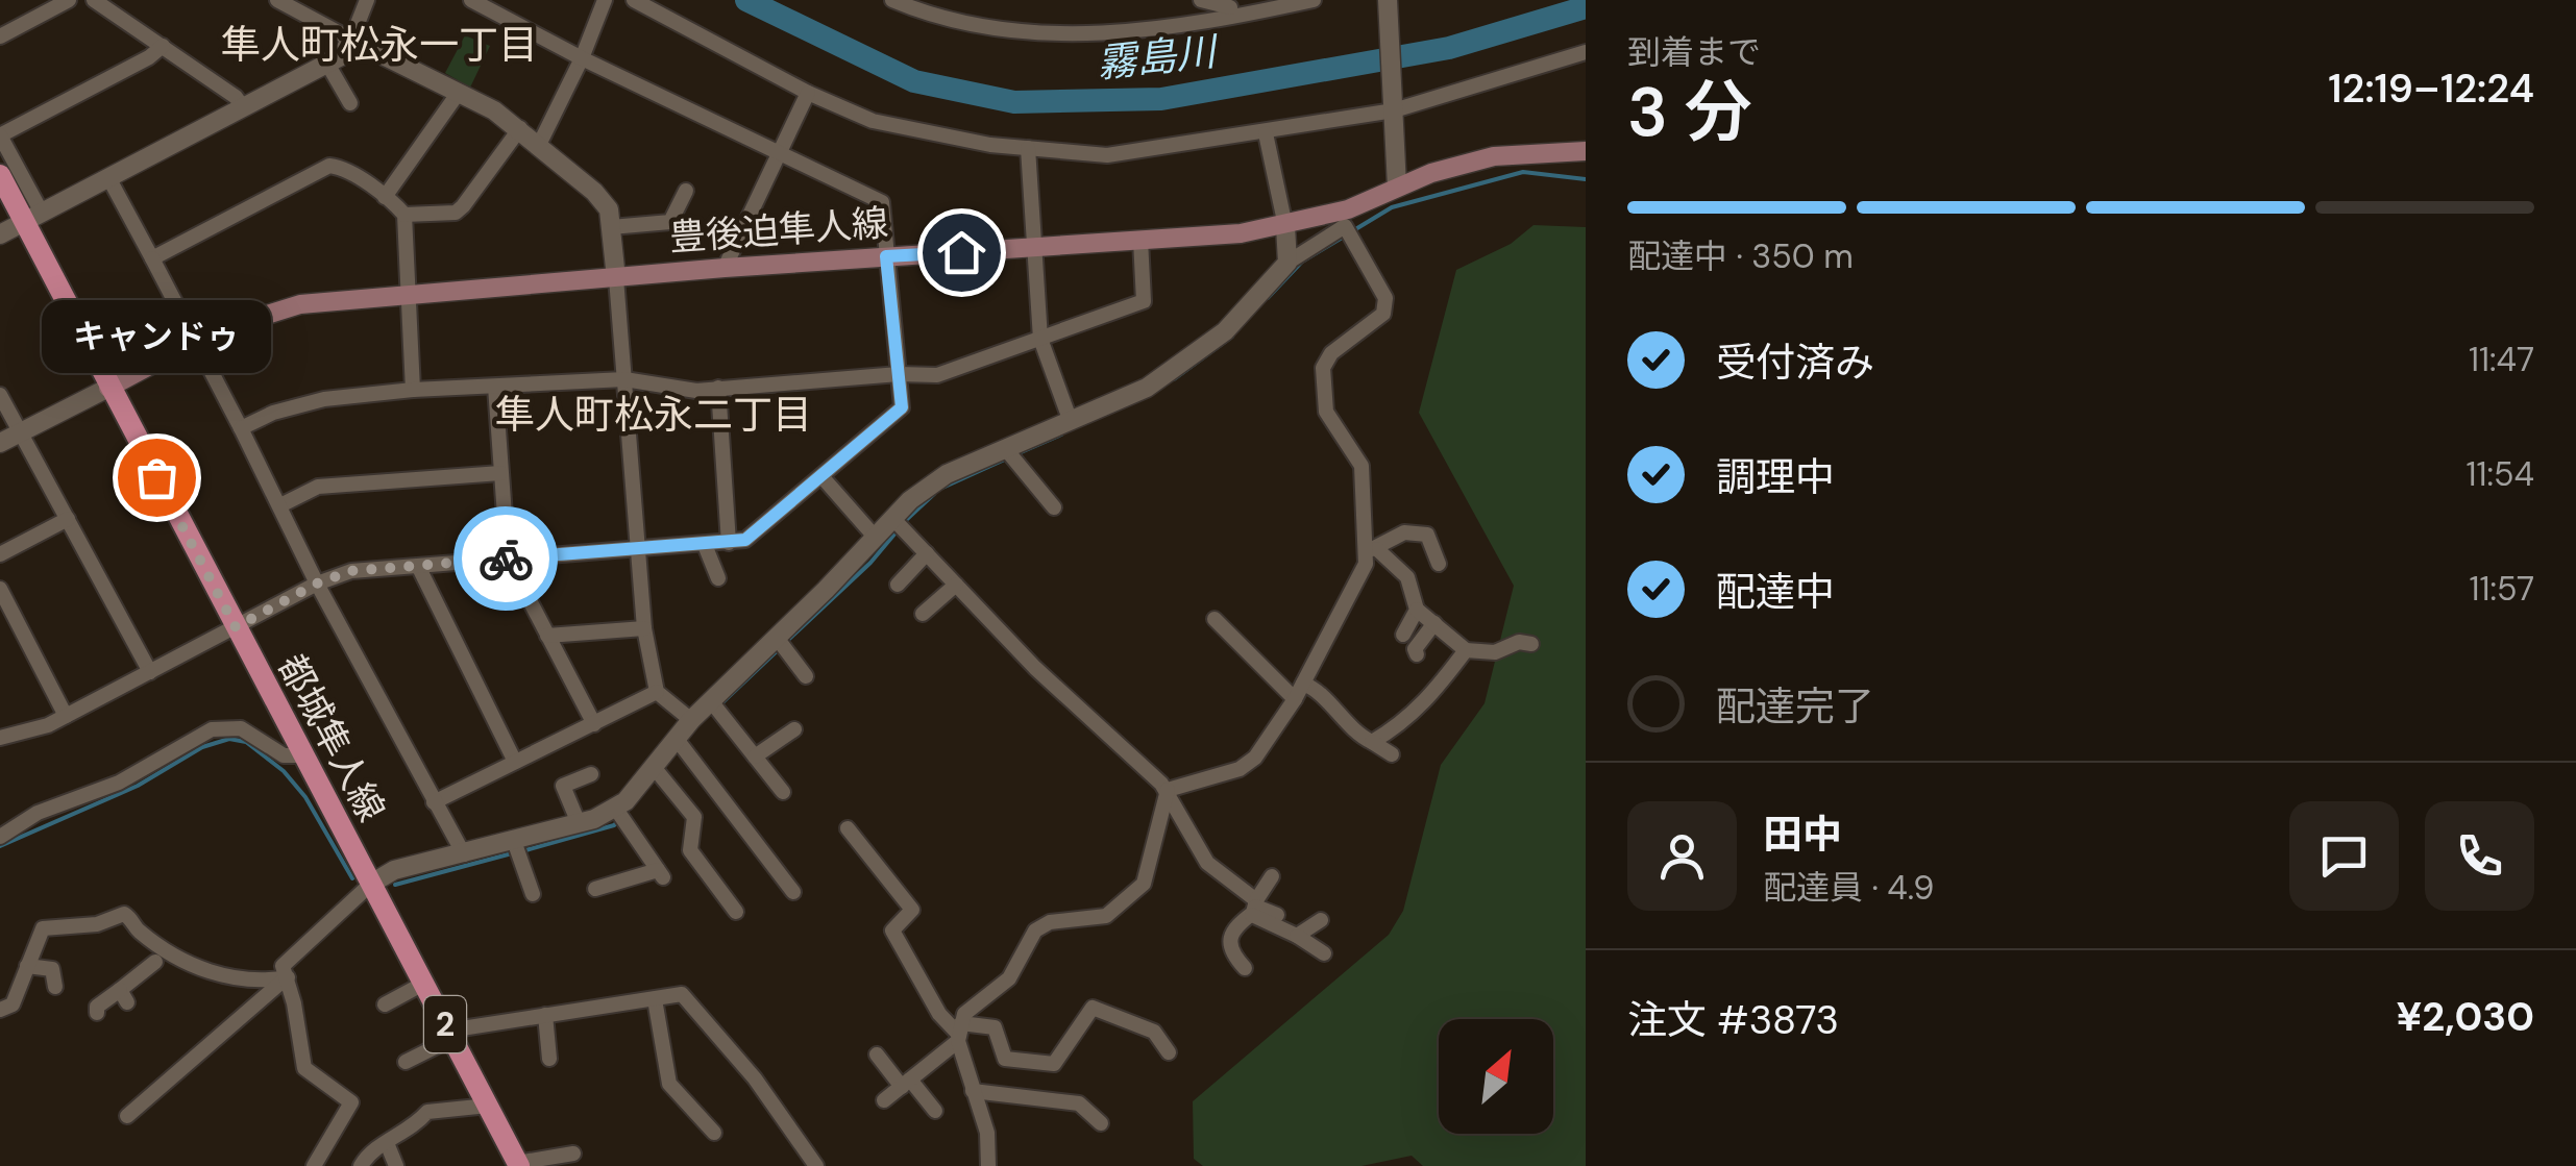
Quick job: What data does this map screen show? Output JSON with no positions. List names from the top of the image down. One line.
{"streets":{"main road":["豊後迫隼人線","都城隼人線","2"]},"crossings":[["豊後迫隼人線","都城隼人線"]],"districts":["隼人町松永一丁目","隼人町松永二丁目"],"water":["霧島川"],"places":["キャンドゥ"],"north":"top right","page":{"heading":["3 分","到着まで","12:19–12:24"],"panel":["田中","配達員 · 4.9","注文 #3873","¥2,030"],"bar":"配達中 · 350 m","bubble":"キャンドゥ","list":[["受付済み","11:47"],["調理中","11:54"],["配達中","11:57"],"配達完了"]}}
